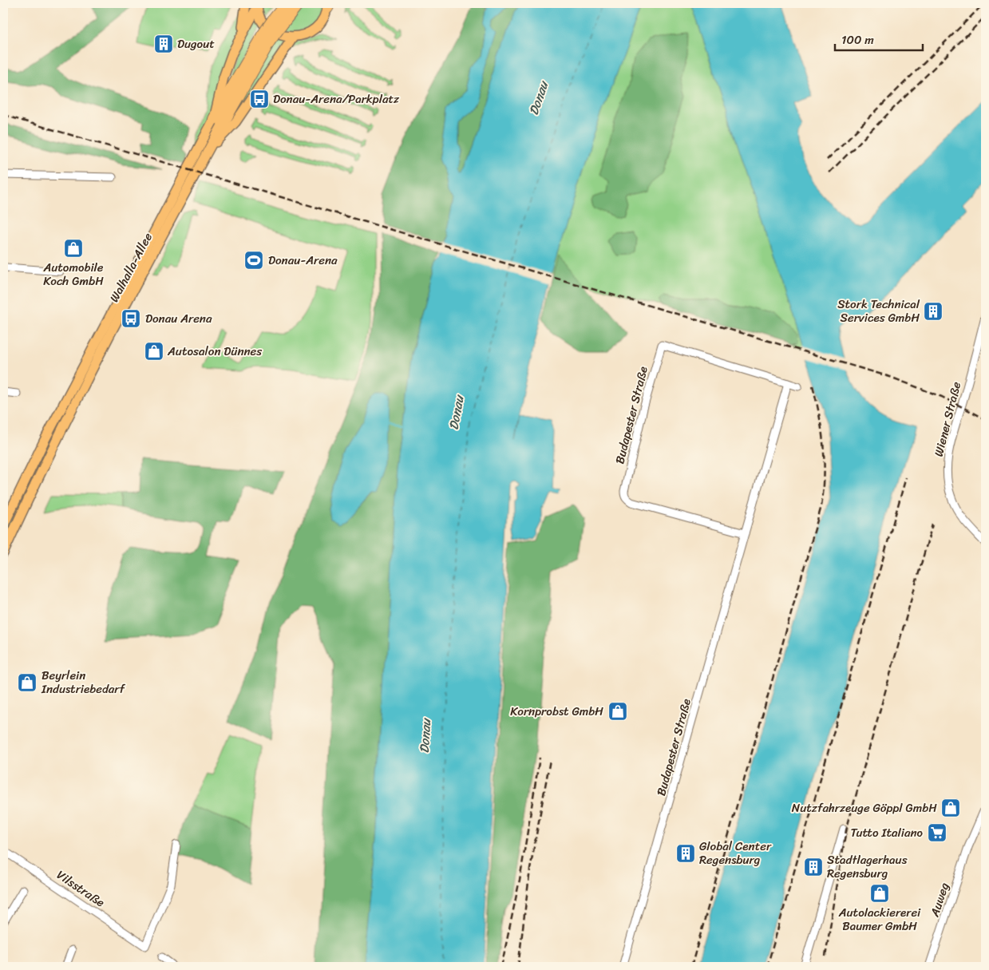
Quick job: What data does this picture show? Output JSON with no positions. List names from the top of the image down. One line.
{"streets":{"highway":["Walhalla-Allee"],"street":["Budapester Straße","Wiener Straße","Vilsstraße","Auweg"]},"water":["Donau"],"places":{"building":["Dugout","Stork Technical Services GmbH","Global Center Regensburg","Stadtlagerhaus Regensburg"],"bus stop":["Donau-Arena/Parkplatz","Donau Arena"],"shop":["Automobile Koch GmbH","Autosalon Dünnes","Beyrlein Industriebedarf","Kornprobst GmbH","Nutzfahrzeuge Göppl GmbH","Autolackiererei Baumer GmbH"],"sports":["Donau-Arena"],"supermarket":["Tutto Italiano"]},"scale_bar":"100 m"}
